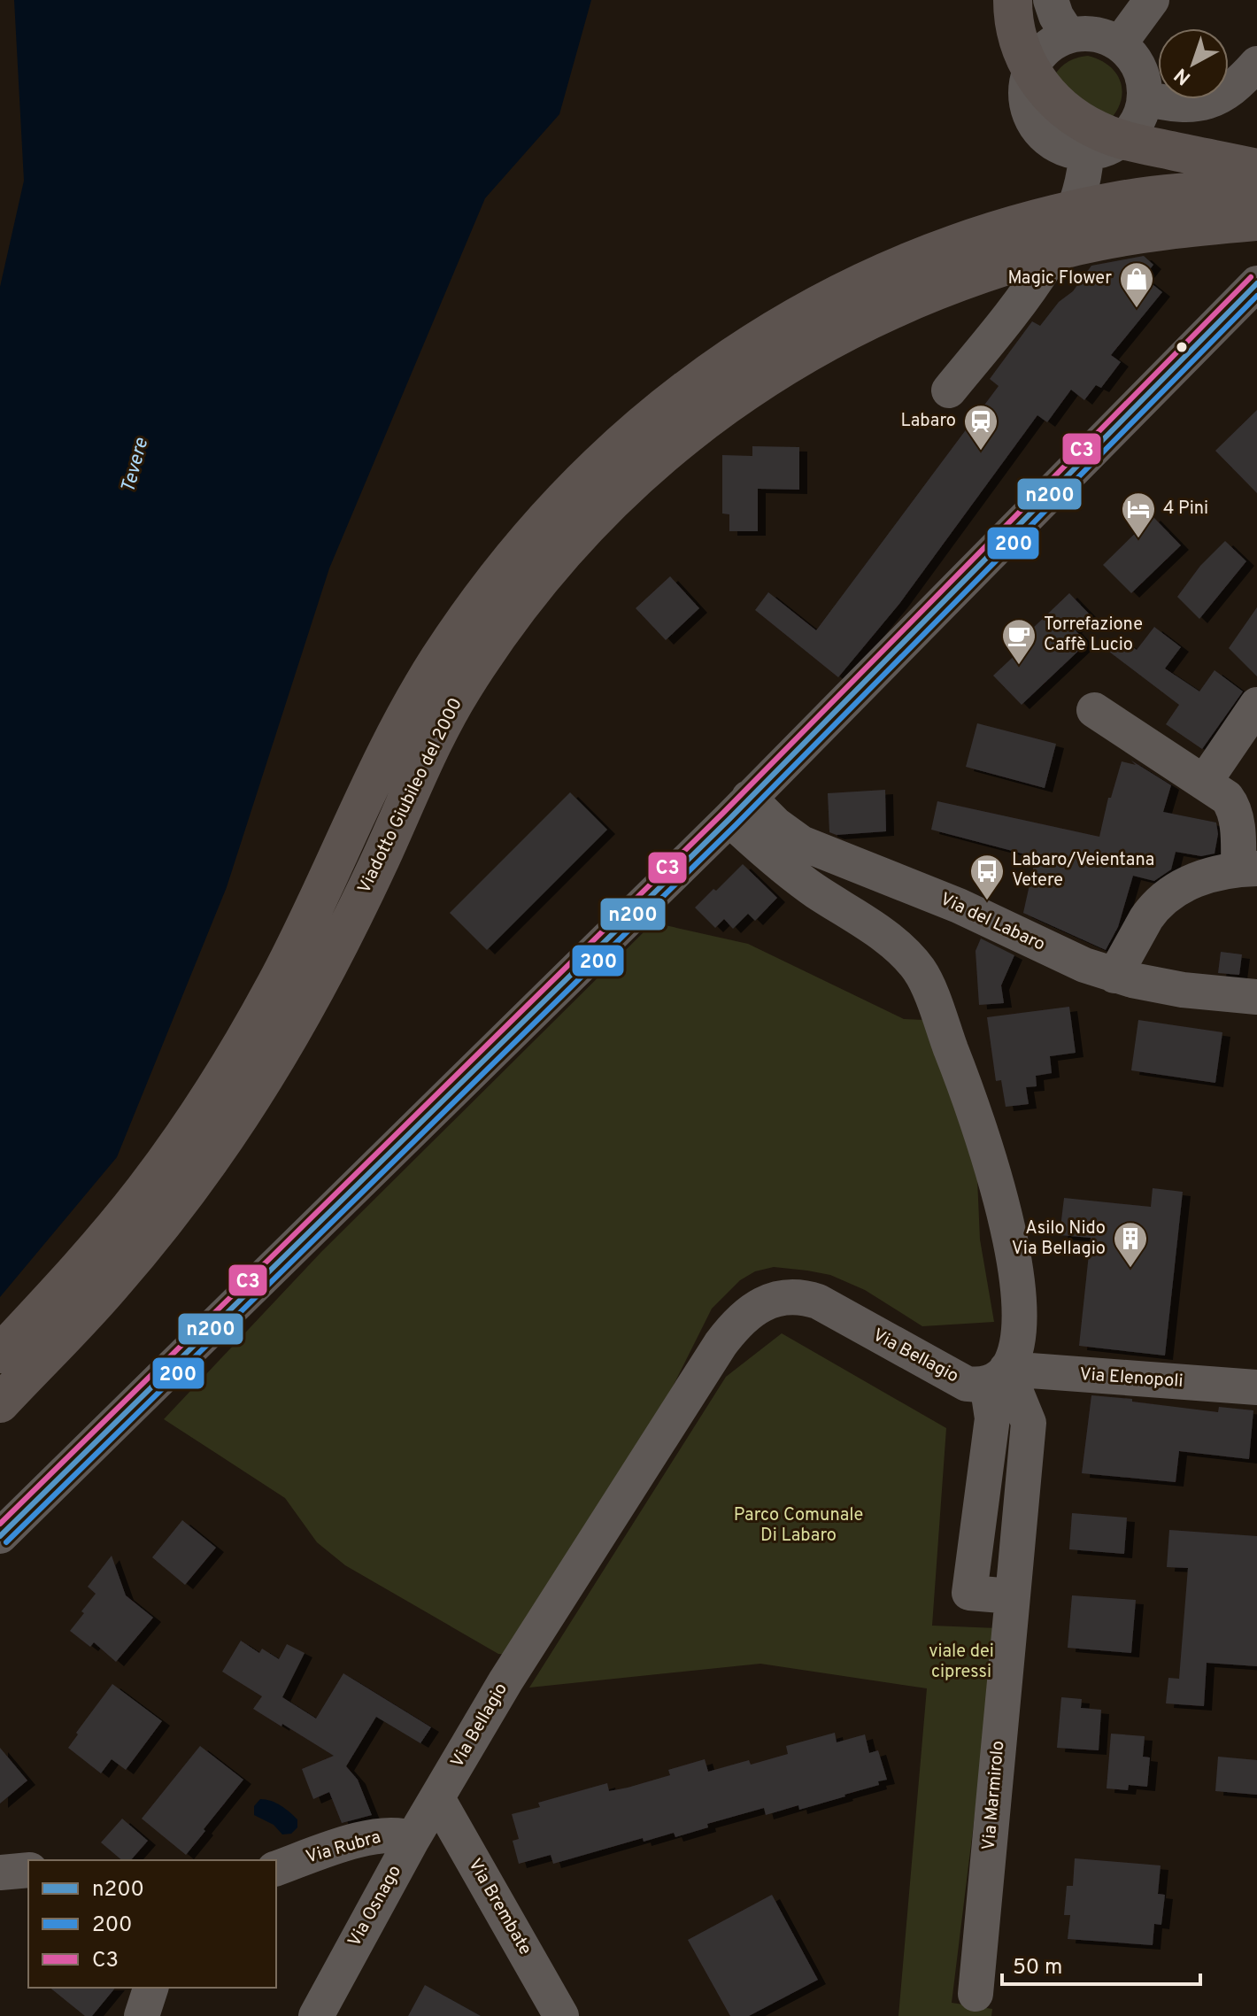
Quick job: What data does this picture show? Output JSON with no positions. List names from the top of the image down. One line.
{"streets":{"highway":["Viadotto Giubileo del 2000"],"street":["Via del Labaro","Via Bellagio","Via Elenopoli","Via Marmirolo","Via Rubra","Via Osnago","Via Brembate"]},"crossings":[["Via Bellagio","Via Elenopoli"],["Via Bellagio","Via Marmirolo"],["Via Bellagio","Via Osnago"],["Via Bellagio","Via Brembate"],["Via Elenopoli","Via Marmirolo"],["Via Rubra","Via Osnago"],["Via Osnago","Via Brembate"]],"water":["Tevere"],"parks":["Parco Comunale Di Labaro","viale dei cipressi"],"places":{"shop":["Magic Flower"],"station":["Labaro"],"hotel":["4 Pini"],"cafe":["Torrefazione Caffè Lucio"],"bus stop":["Labaro/Veientana Vetere"],"building":["Asilo Nido Via Bellagio"]},"lines":["transit line C3","transit line n200","transit line 200"],"legend":["n200","200","C3"],"scale_bar":"50 m","north":"bottom left"}
